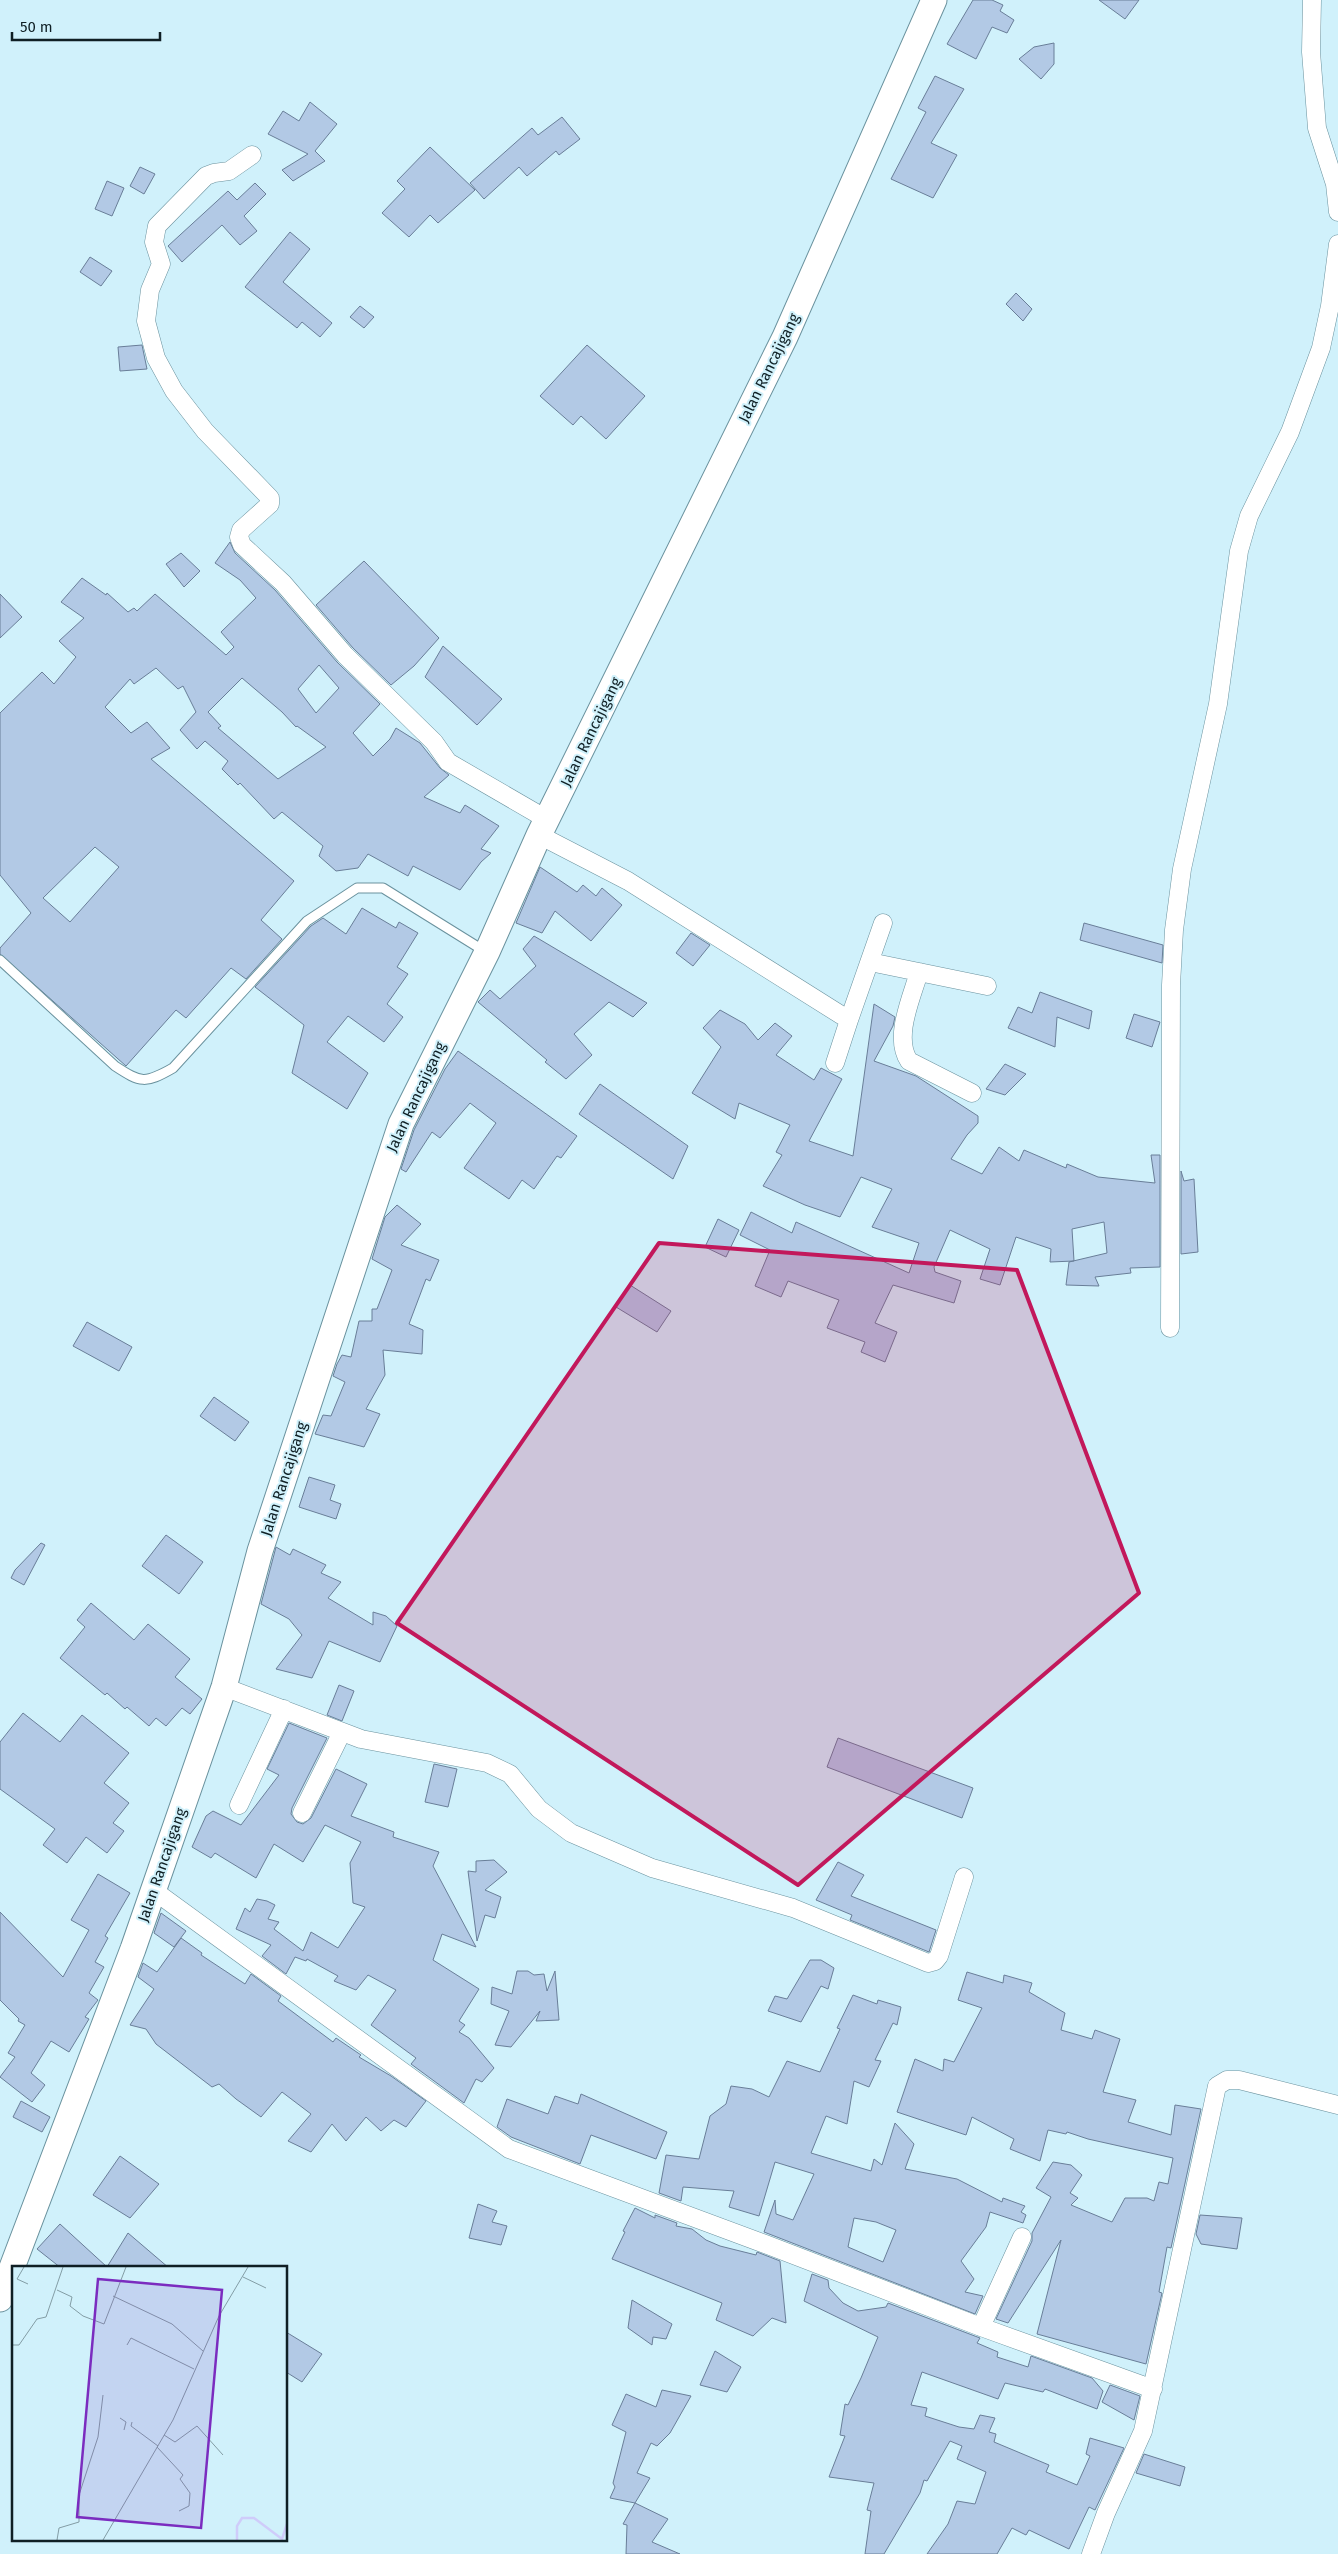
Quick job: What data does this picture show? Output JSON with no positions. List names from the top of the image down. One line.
{"streets":{"main road":["Jalan Rancajigang"]},"scale_bar":"50 m"}
